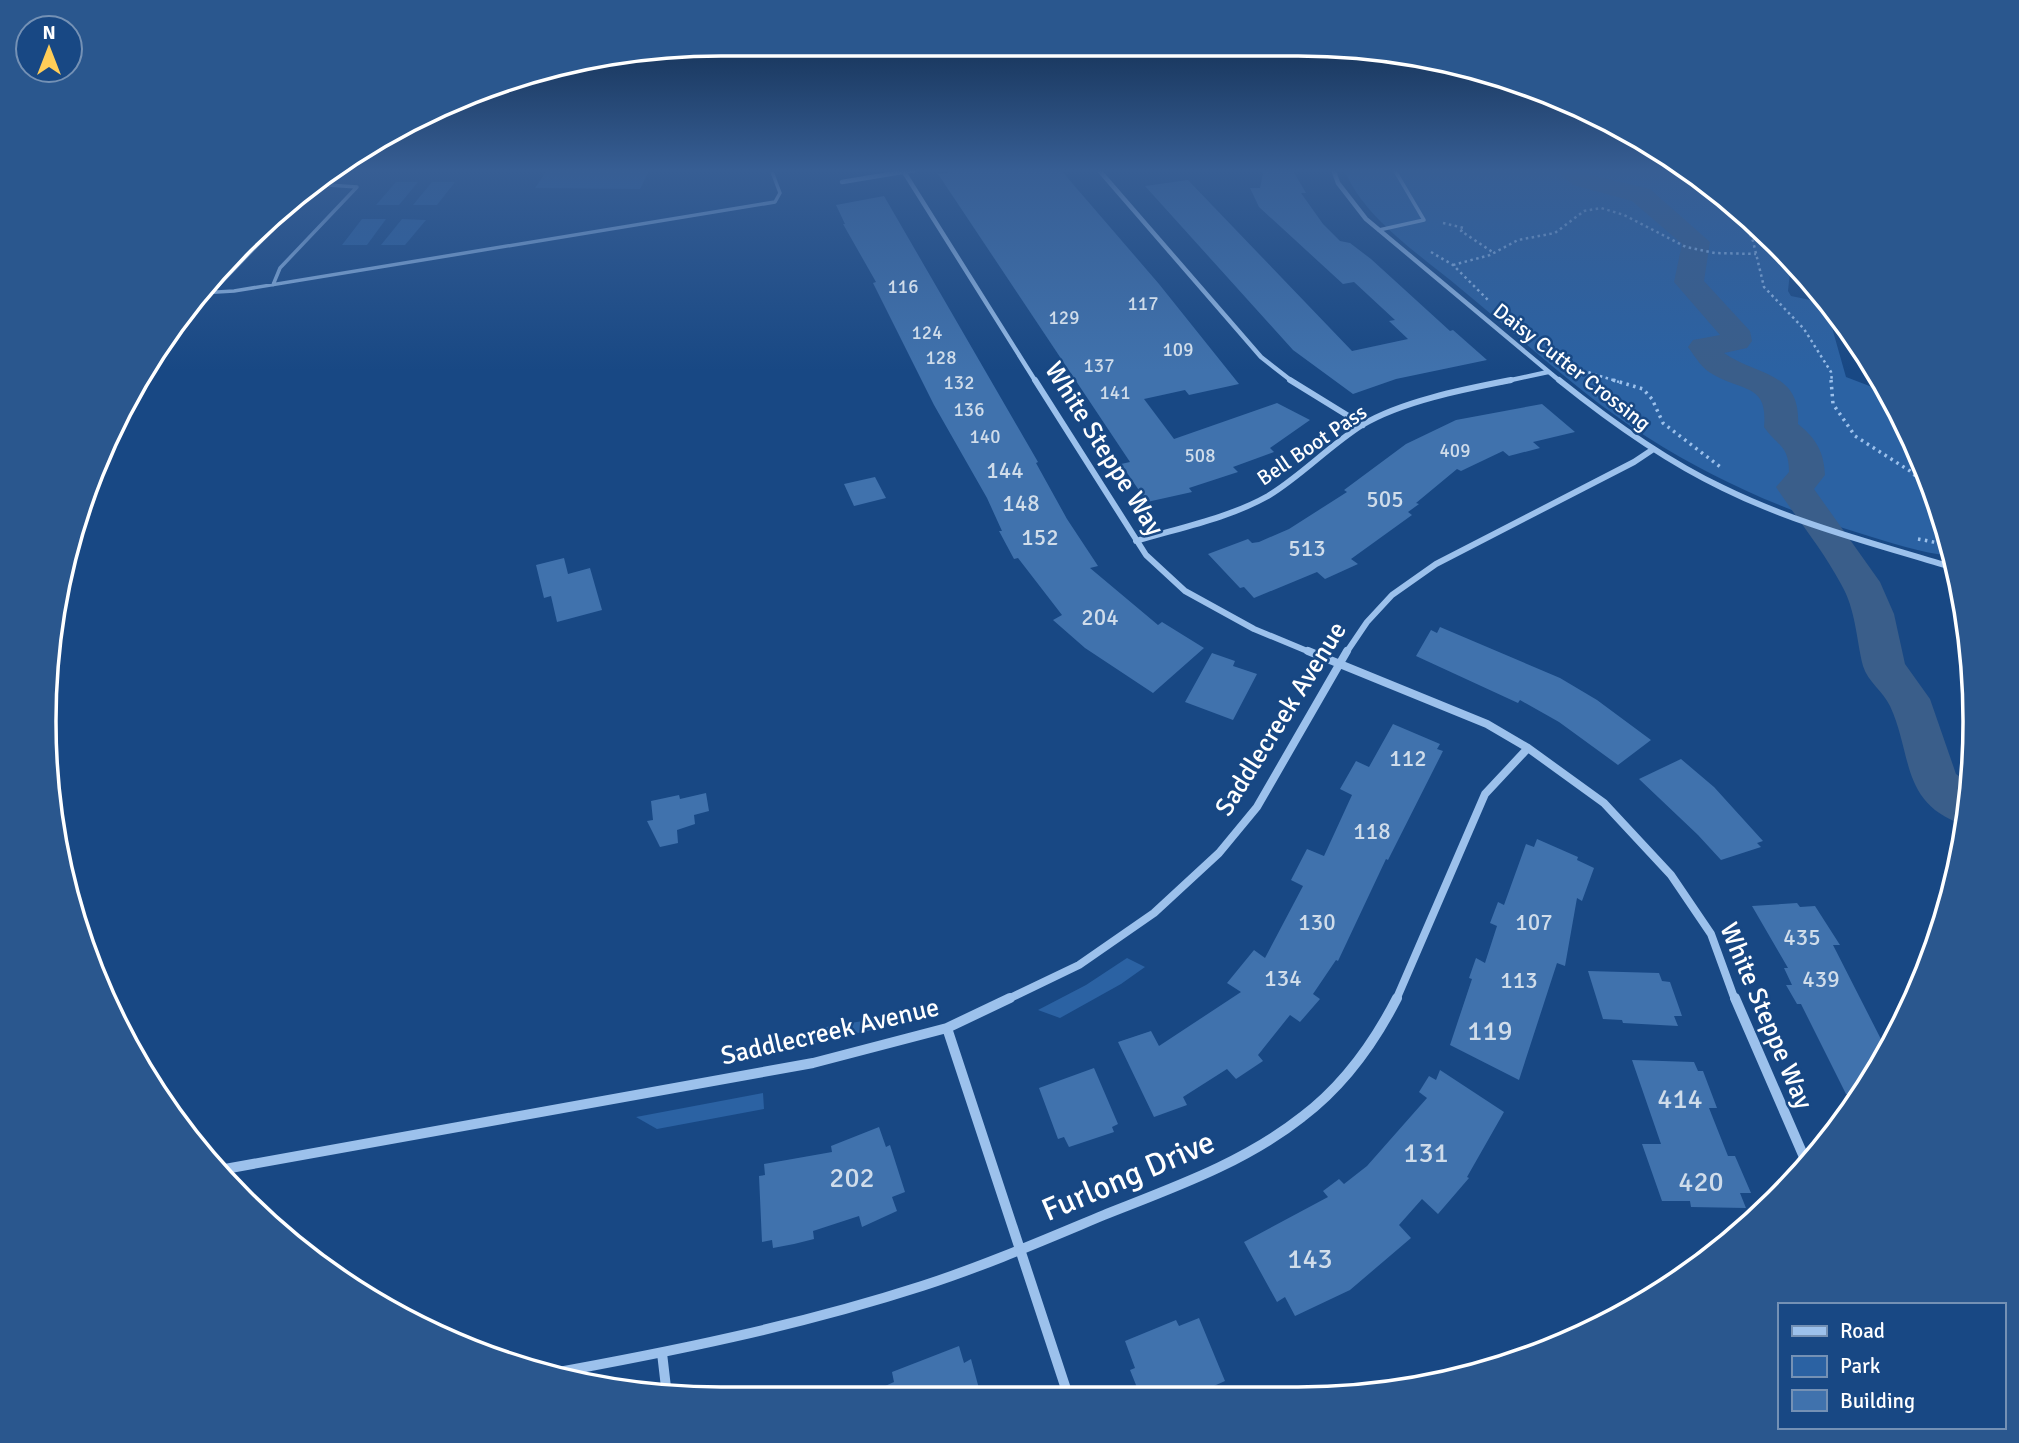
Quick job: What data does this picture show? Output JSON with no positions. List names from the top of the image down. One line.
{"streets":{"street":["Daisy Cutter Crossing","Bell Boot Pass","White Steppe Way","Saddlecreek Avenue","Furlong Drive"]},"crossings":[["Daisy Cutter Crossing","Bell Boot Pass"],["Daisy Cutter Crossing","Saddlecreek Avenue"],["Bell Boot Pass","White Steppe Way"],["White Steppe Way","Saddlecreek Avenue"],["White Steppe Way","Furlong Drive"]],"house_numbers":["116","117","129","124","109","128","137","132","141","136","140","409","508","144","505","148","152","513","204","112","118","130","107","435","134","439","113","119","414","131","202","420","143"],"legend":["Road","Park","Building"],"north":"top"}
